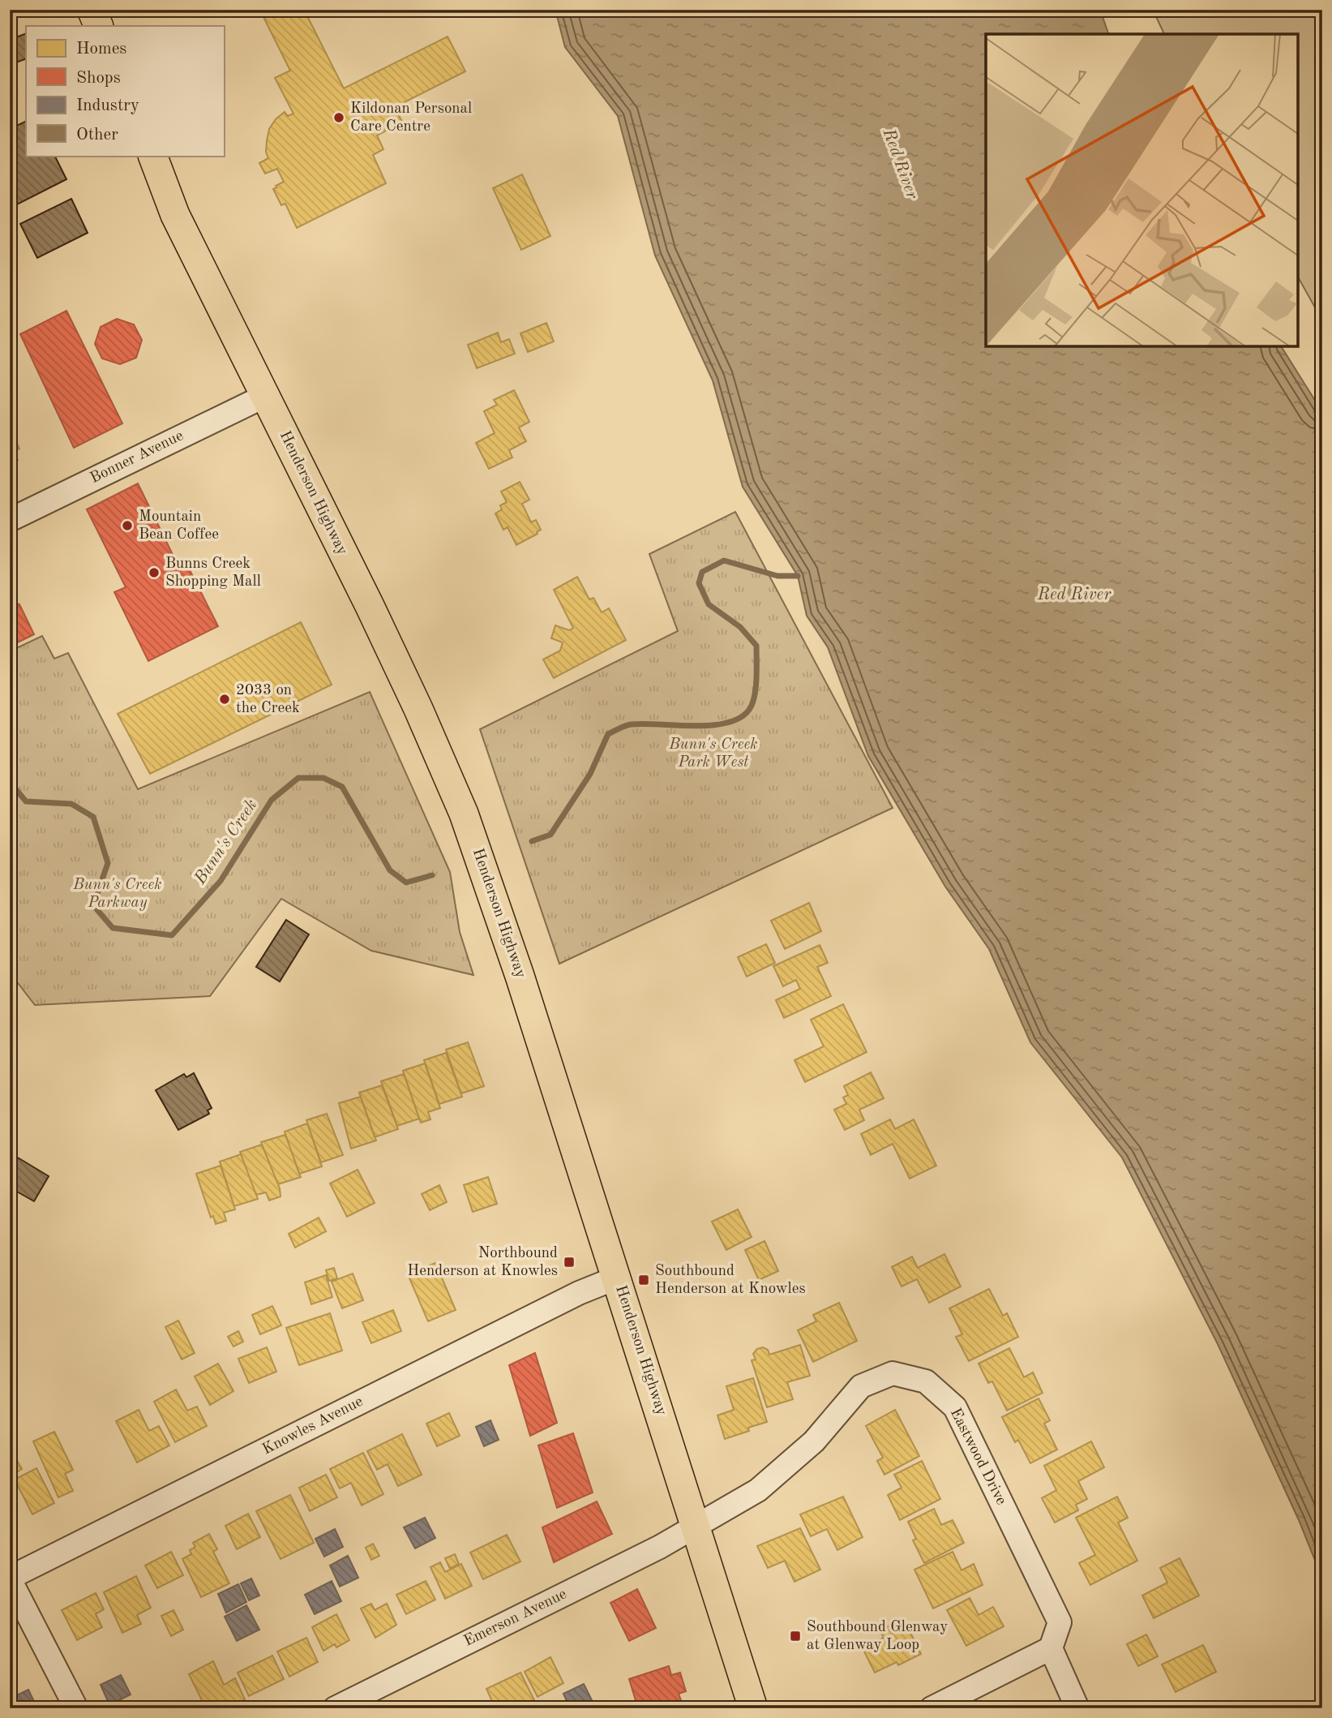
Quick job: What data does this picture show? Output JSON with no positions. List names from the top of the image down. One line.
{"streets":{"main road":["Henderson Highway"],"street":["Bonner Avenue","Knowles Avenue","Eastwood Drive","Emerson Avenue"]},"crossings":[["Bonner Avenue","Henderson Highway"],["Henderson Highway","Knowles Avenue"],["Henderson Highway","Eastwood Drive"],["Henderson Highway","Emerson Avenue"],["Eastwood Drive","Emerson Avenue"]],"water":["Red River","Bunn's Creek"],"parks":["Bunn's Creek Park West","Bunn's Creek Parkway"],"places":{"other":["Kildonan Personal Care Centre","Mountain Bean Coffee","Bunns Creek Shopping Mall","2033 on the Creek"],"transit":["Northbound Henderson at Knowles","Southbound Henderson at Knowles","Southbound Glenway at Glenway Loop"]},"legend":["Homes","Shops","Industry","Other"]}
